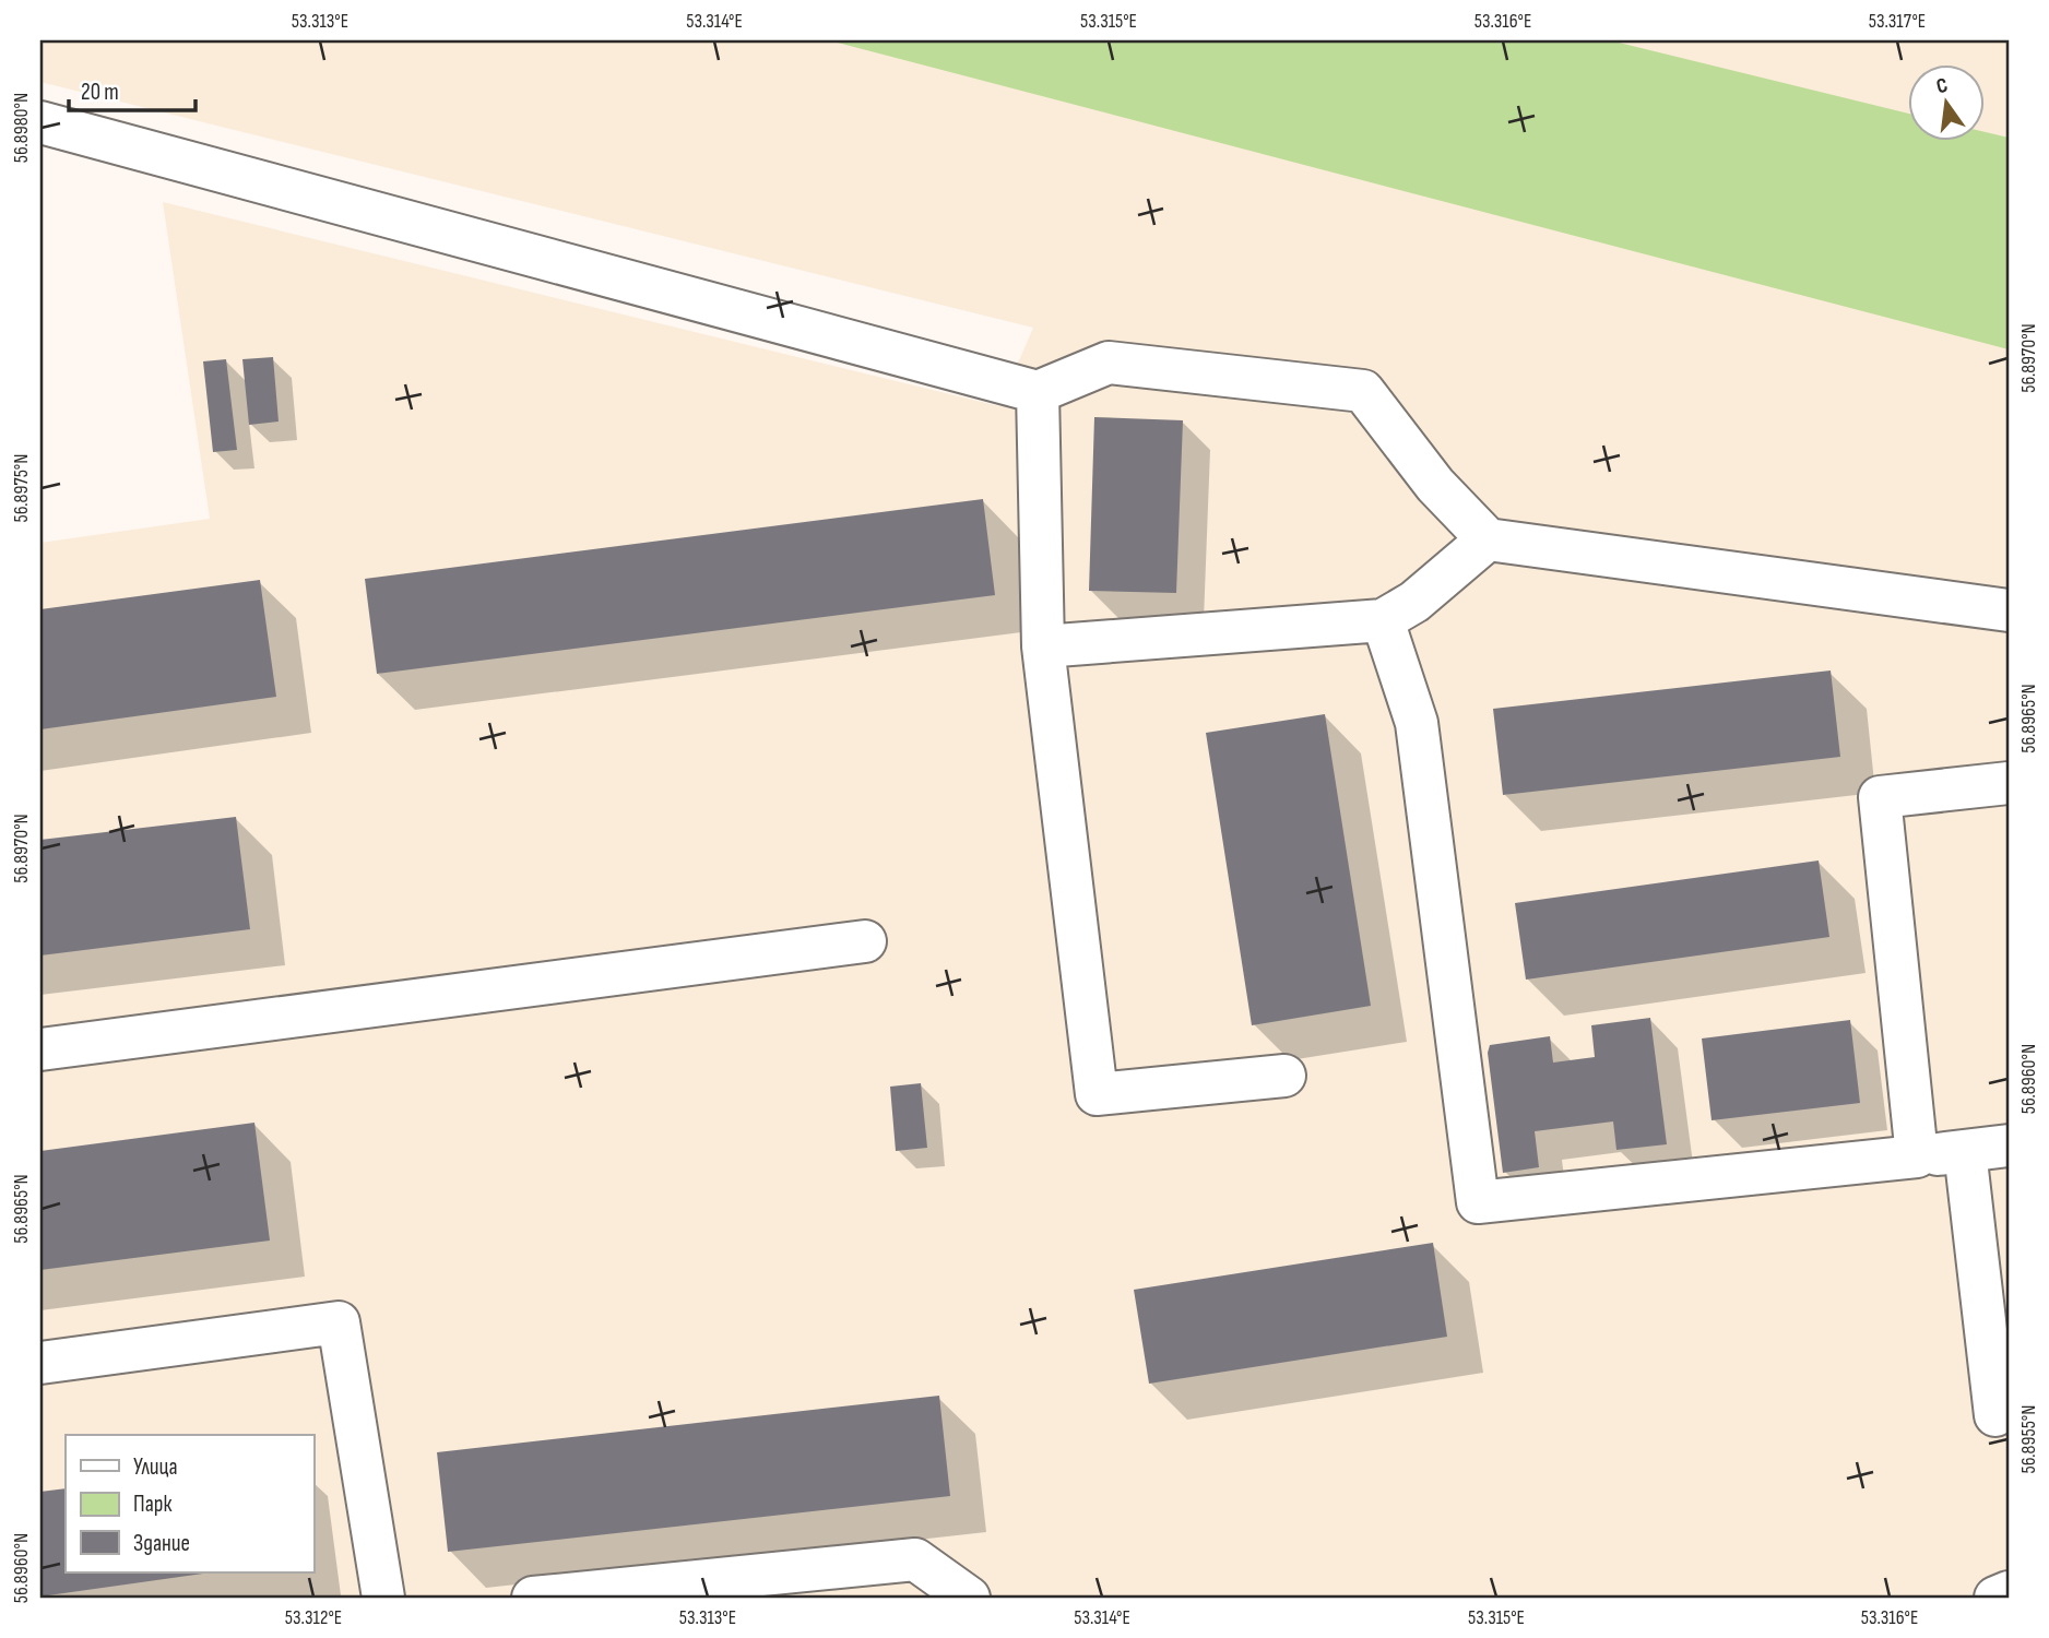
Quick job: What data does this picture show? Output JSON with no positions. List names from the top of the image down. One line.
{"legend":["Улица","Парк","Здание"],"scale_bar":"20 m","north":"top","coordinates":["53.313°E","53.314°E","53.315°E","53.316°E","53.317°E","56.8980°N","56.8970°N","56.8975°N","56.8965°N","56.8960°N","56.8955°N","53.312°E"]}
